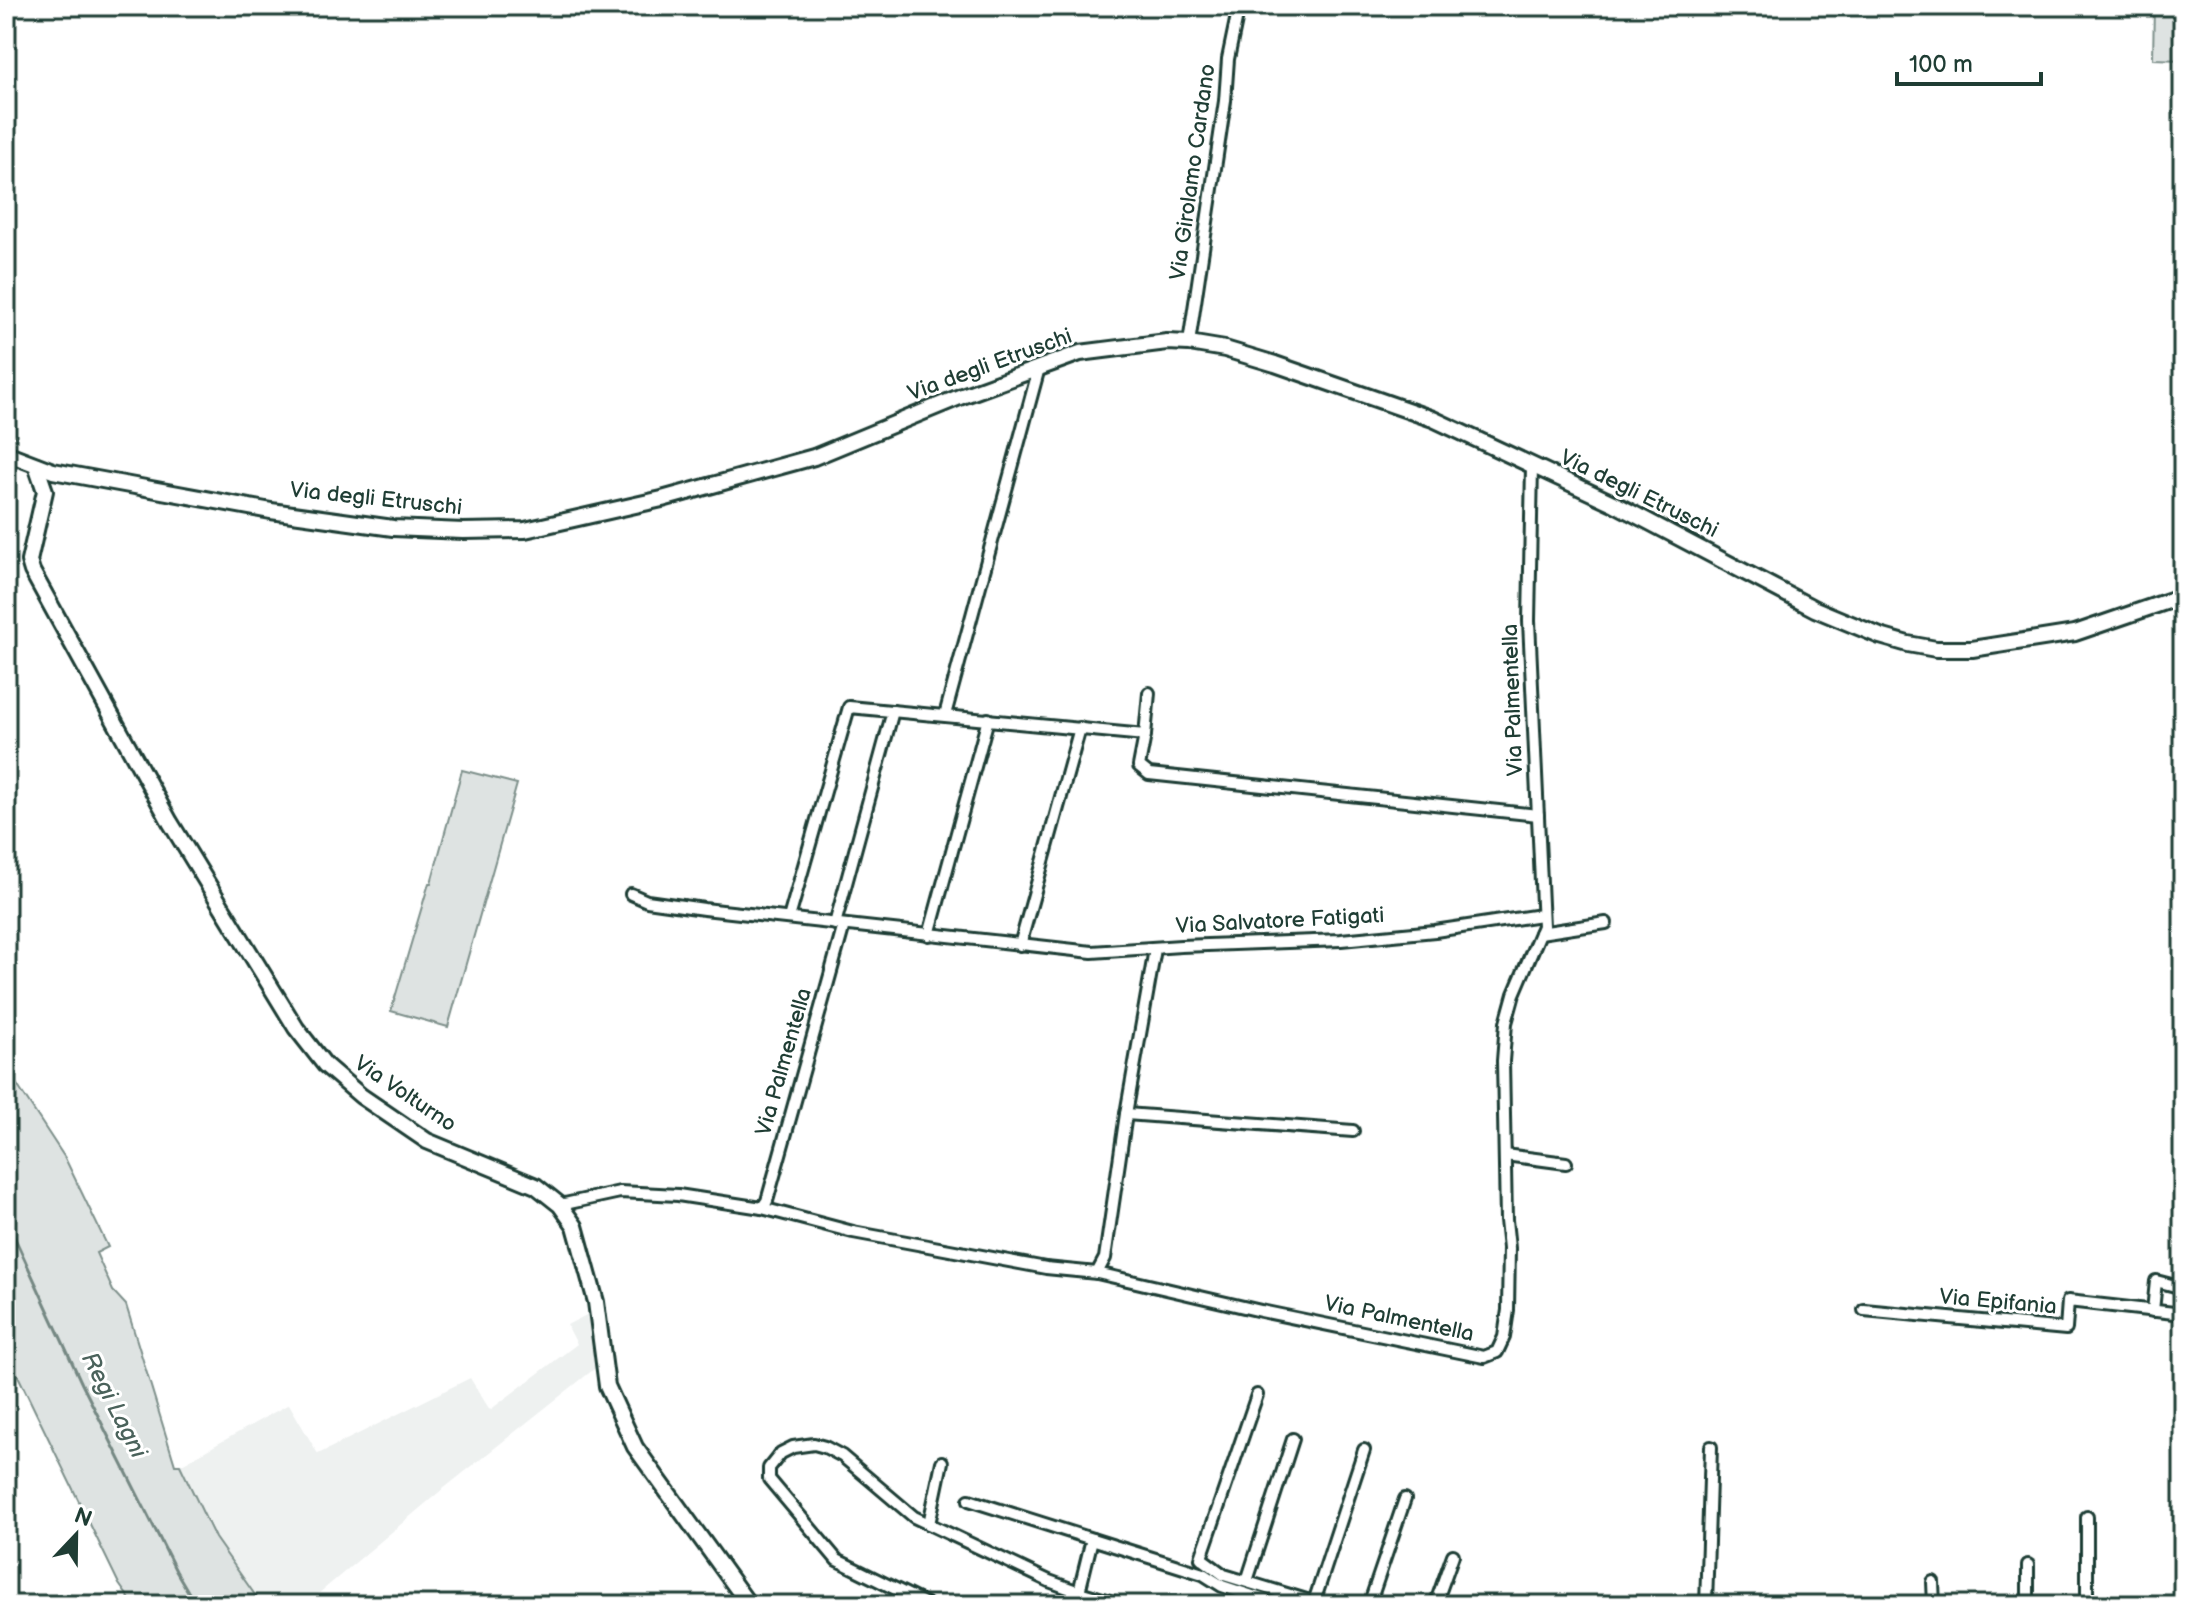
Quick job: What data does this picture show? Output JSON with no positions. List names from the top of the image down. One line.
{"streets":{"main road":["Via degli Etruschi","Via Volturno"],"street":["Via Girolamo Cardano","Via Palmentella","Via Salvatore Fatigati","Via Epifania"]},"crossings":[["Via Girolamo Cardano","Via degli Etruschi"],["Via degli Etruschi","Via Palmentella"],["Via degli Etruschi","Via Volturno"],["Via Palmentella","Via Salvatore Fatigati"],["Via Palmentella","Via Volturno"]],"water":["Regi Lagni"],"scale_bar":"100 m","north":"top"}
